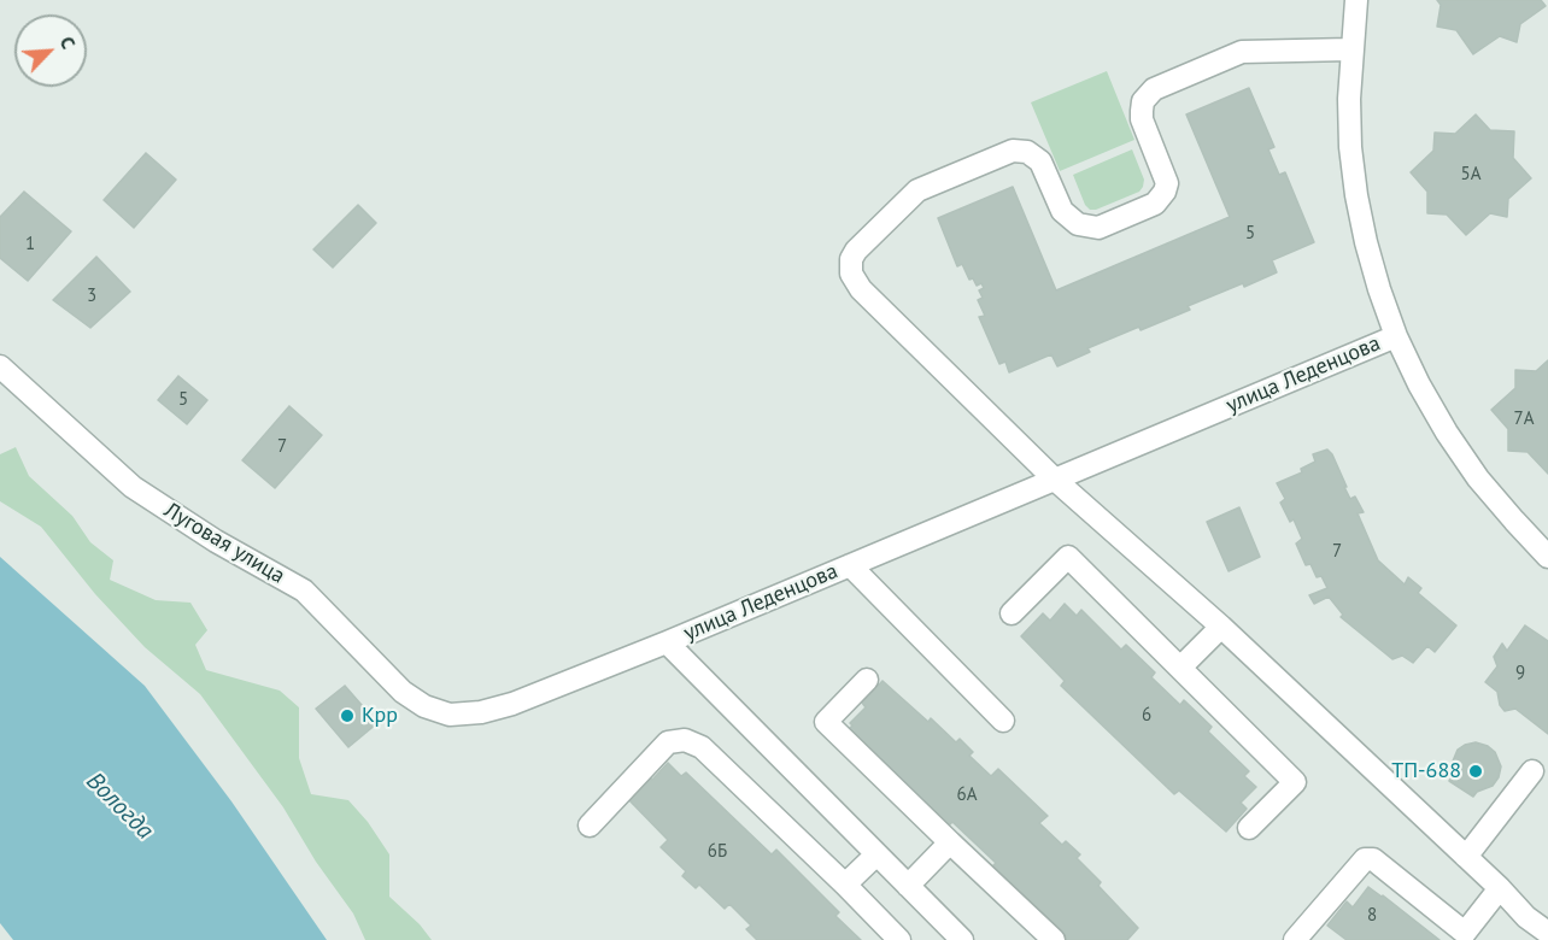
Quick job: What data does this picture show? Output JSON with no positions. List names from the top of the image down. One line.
{"streets":{"street":["улица Леденцова","Луговая улица"]},"crossings":[["улица Леденцова","Луговая улица"]],"water":["Вологда"],"places":["Kpp","ТП-688"],"house_numbers":["5А","5","1","3","5","7А","7","7","9","6","6А","6Б","8"],"north":"top right"}
